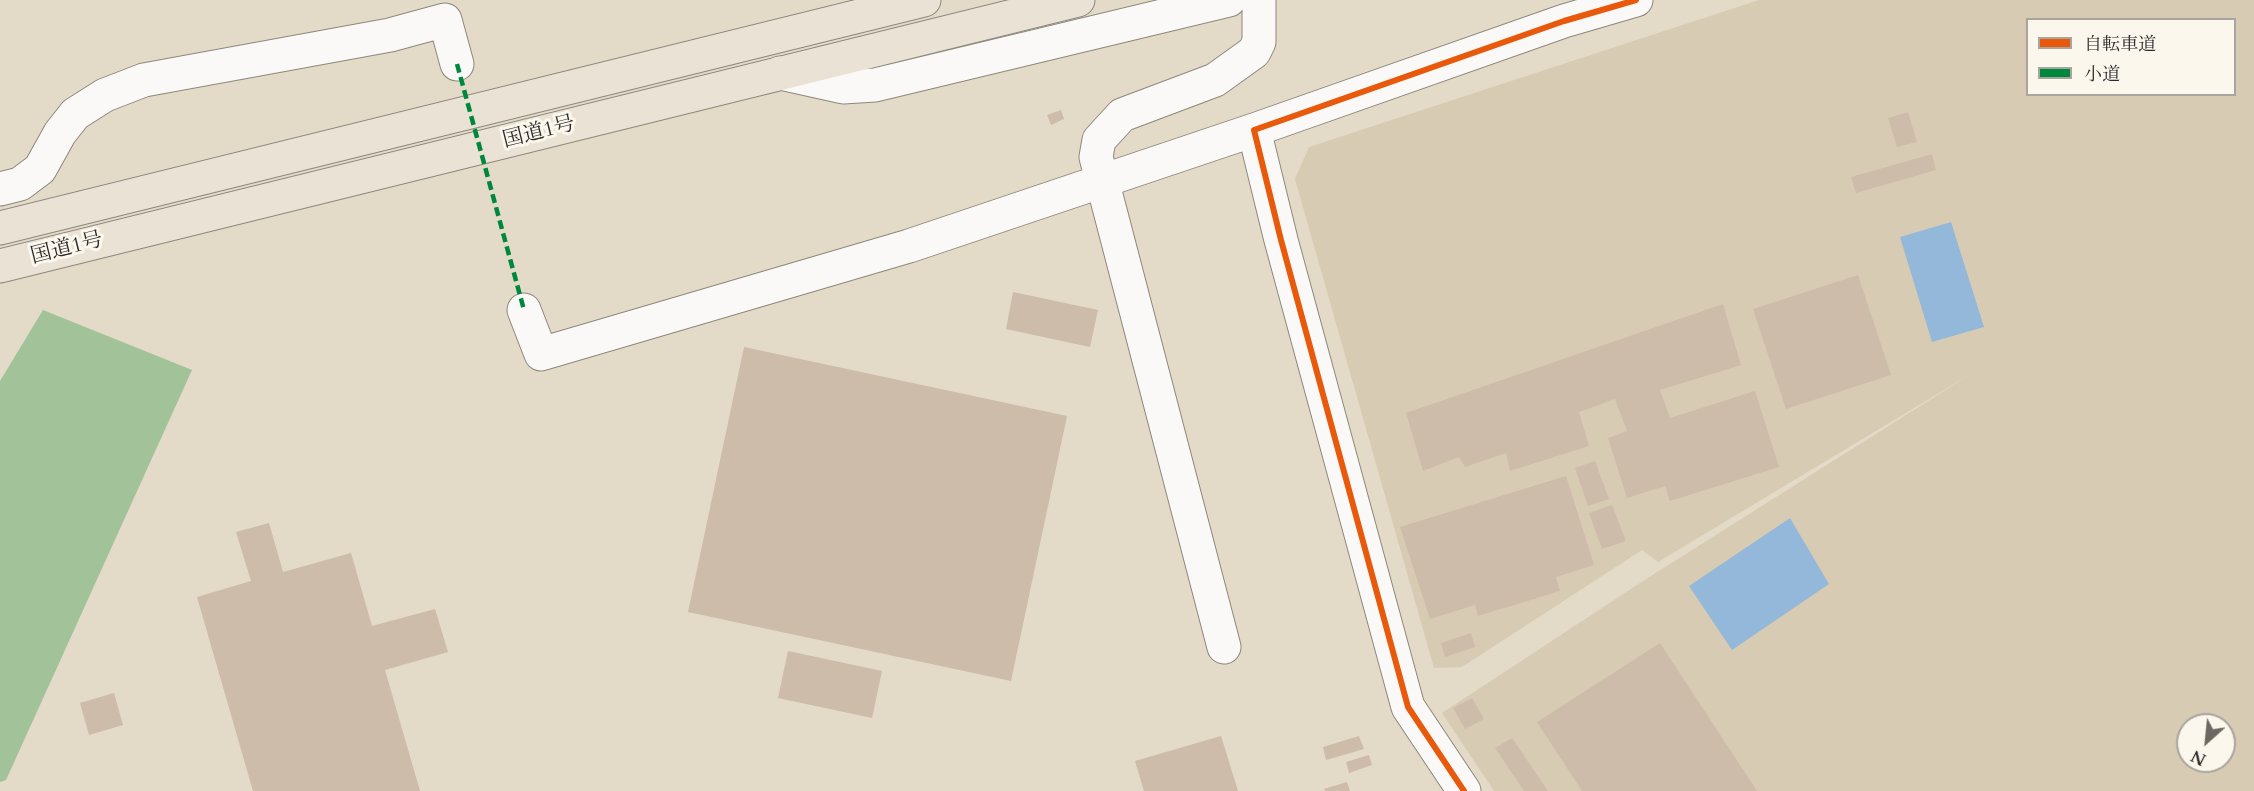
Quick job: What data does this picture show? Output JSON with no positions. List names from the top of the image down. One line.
{"streets":{"highway":["国道1号"]},"legend":["自転車道","小道"],"north":"bottom left"}
